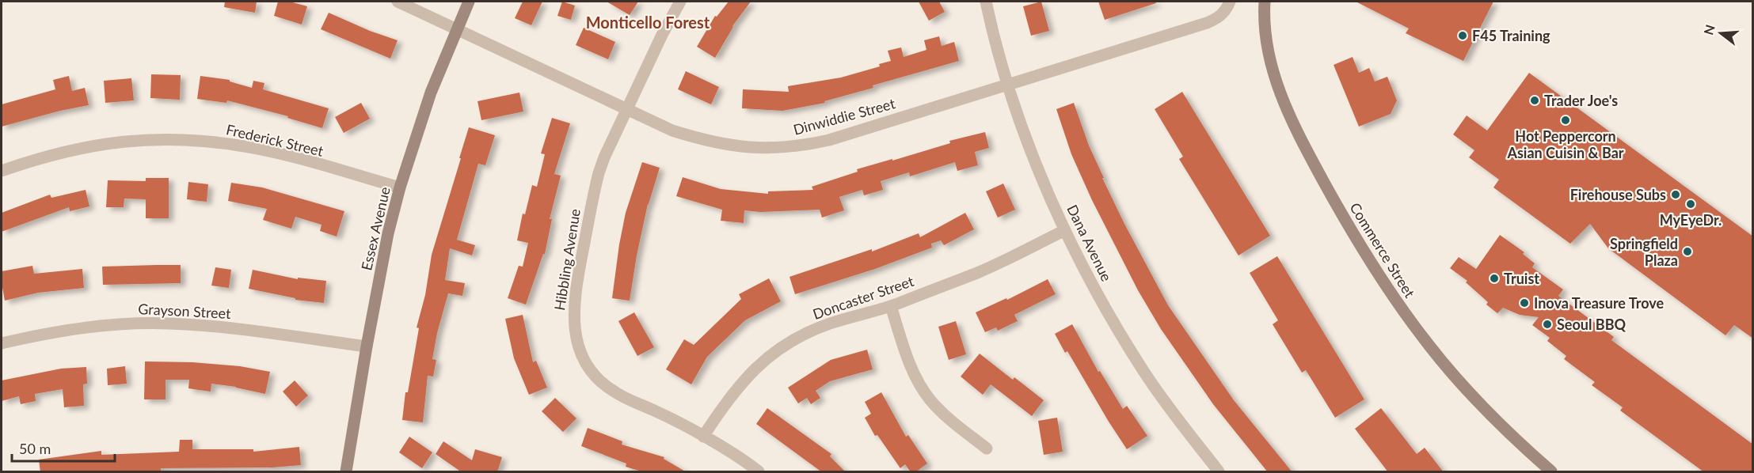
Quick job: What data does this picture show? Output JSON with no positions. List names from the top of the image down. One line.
{"streets":{"street":["Dinwiddie Street","Frederick Street","Essex Avenue","Dana Avenue","Commerce Street","Hibbling Avenue","Doncaster Street","Grayson Street"]},"crossings":[["Dinwiddie Street","Essex Avenue"],["Dinwiddie Street","Dana Avenue"],["Dinwiddie Street","Hibbling Avenue"],["Frederick Street","Essex Avenue"],["Essex Avenue","Grayson Street"],["Dana Avenue","Doncaster Street"],["Hibbling Avenue","Doncaster Street"]],"districts":["Monticello Forest"],"places":["F45 Training","Trader Joe's","Hot Peppercorn Asian Cuisin & Bar","Firehouse Subs","MyEyeDr.","Springfield Plaza","Truist","Inova Treasure Trove","Seoul BBQ"],"scale_bar":"50 m","north":"left"}
